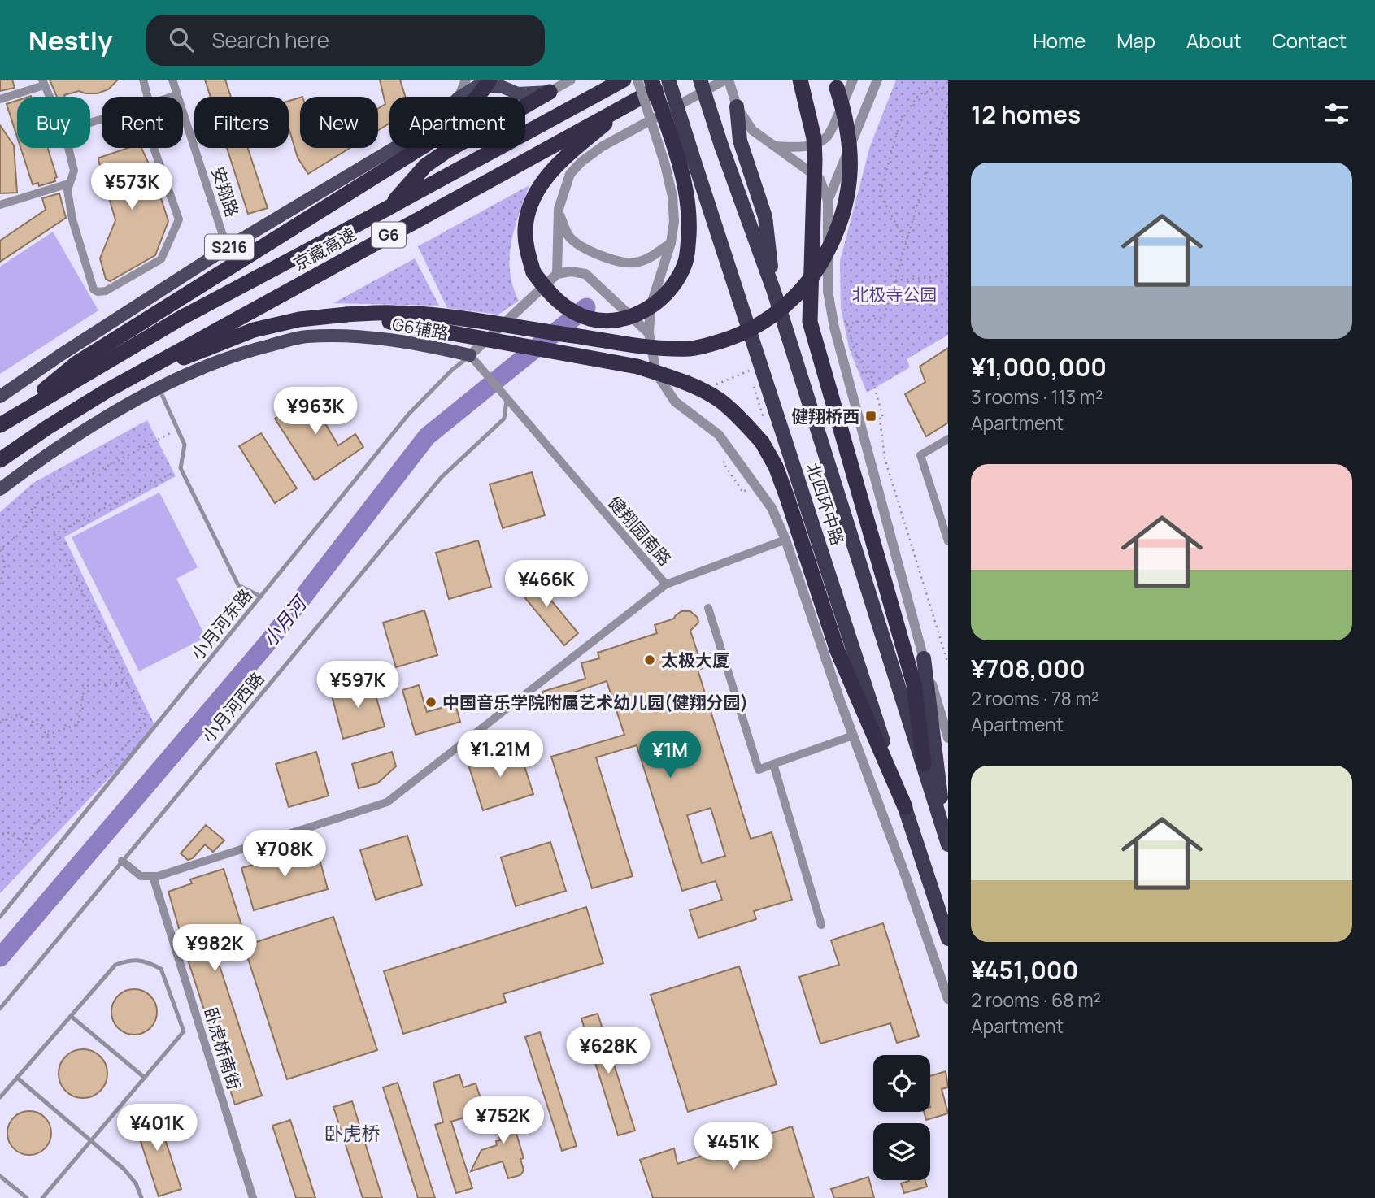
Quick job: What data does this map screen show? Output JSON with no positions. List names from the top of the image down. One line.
{"streets":{"highway":["G6","京藏高速","北四环中路"],"main road":["S216","G6辅路"],"street":["安翔路","健翔园南路","卧虎桥南街"],"lane":["小月河东路","小月河西路"]},"crossings":[["安翔路","S216"],["京藏高速","北四环中路"],["G6辅路","健翔园南路"],["G6辅路","小月河东路"],["健翔园南路","小月河东路"],["健翔园南路","小月河西路"]],"districts":["卧虎桥"],"water":["小月河"],"parks":["北极寺公园"],"places":{"transit":["健翔桥西"],"other":["太极大厦","中国音乐学院附属艺术幼儿园(健翔分园)"]},"page":{"header":"Nestly","search":"Search here","nav":["Home","Map","About","Contact"],"heading":"12 homes","chip":["Buy","Rent","Filters","New","Apartment"],"list":[{"name":"¥1,000,000","note":"3 rooms · 113 m² · Apartment"},{"name":"¥708,000","note":"2 rooms · 78 m² · Apartment"},{"name":"¥451,000","note":"2 rooms · 68 m² · Apartment"}],"price":["¥573K","¥963K","¥466K","¥597K","¥1.21M","¥1M","¥708K","¥982K","¥628K","¥752K","¥401K","¥451K"]}}
